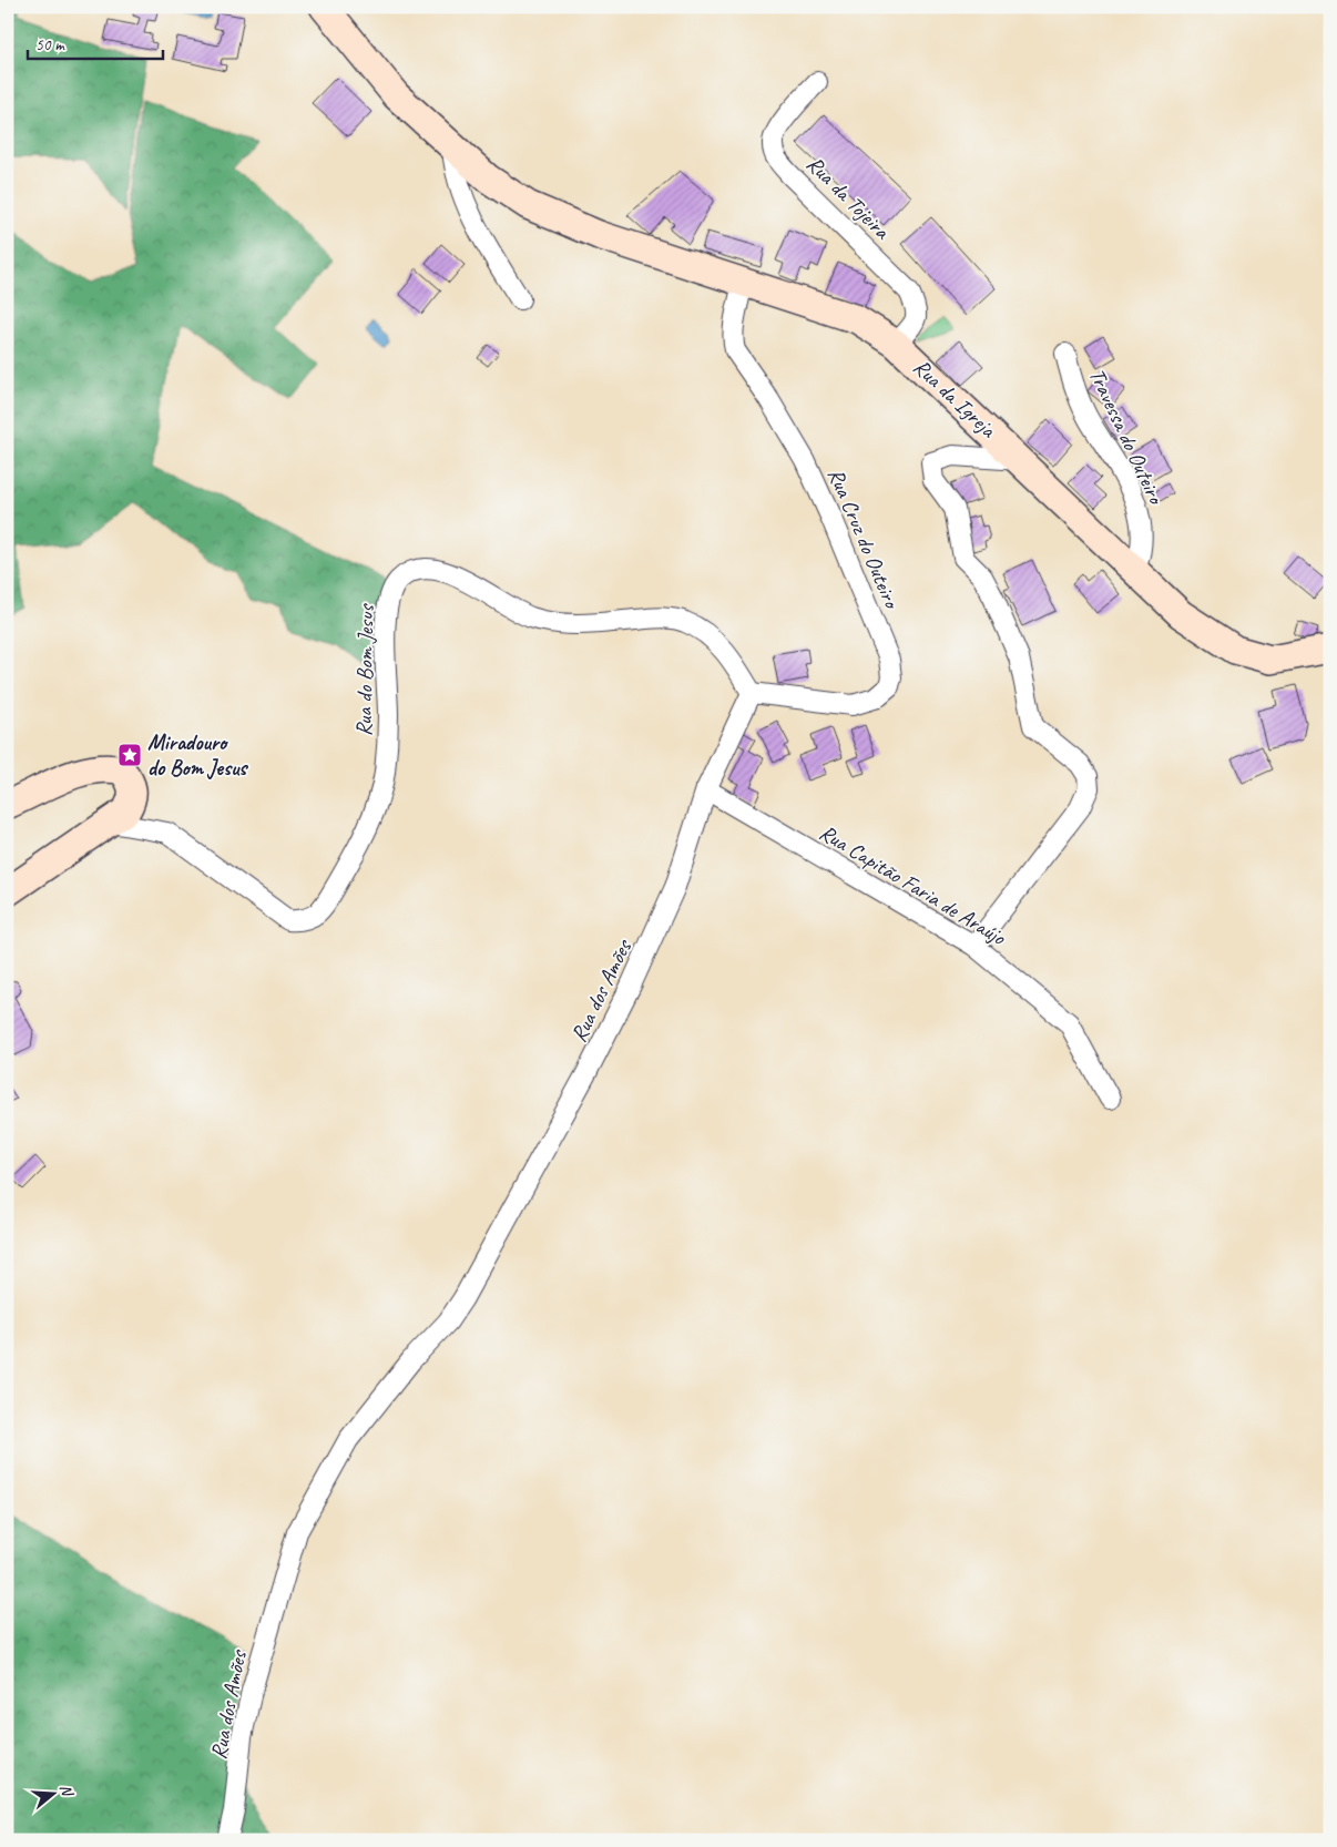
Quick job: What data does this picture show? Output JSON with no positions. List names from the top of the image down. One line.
{"streets":{"street":["Rua da Tojeira","Rua da Igreja","Travessa do Outeiro","Rua Cruz do Outeiro","Rua do Bom Jesus","Rua Capitão Faria de Araújo","Rua dos Amões"]},"crossings":[["Rua da Tojeira","Rua da Igreja"],["Rua da Igreja","Travessa do Outeiro"],["Rua da Igreja","Rua Cruz do Outeiro"],["Rua Cruz do Outeiro","Rua do Bom Jesus"],["Rua Cruz do Outeiro","Rua dos Amões"],["Rua do Bom Jesus","Rua dos Amões"],["Rua Capitão Faria de Araújo","Rua dos Amões"]],"places":{"place":["Miradouro do Bom Jesus"]},"scale_bar":"50 m","north":"right"}
